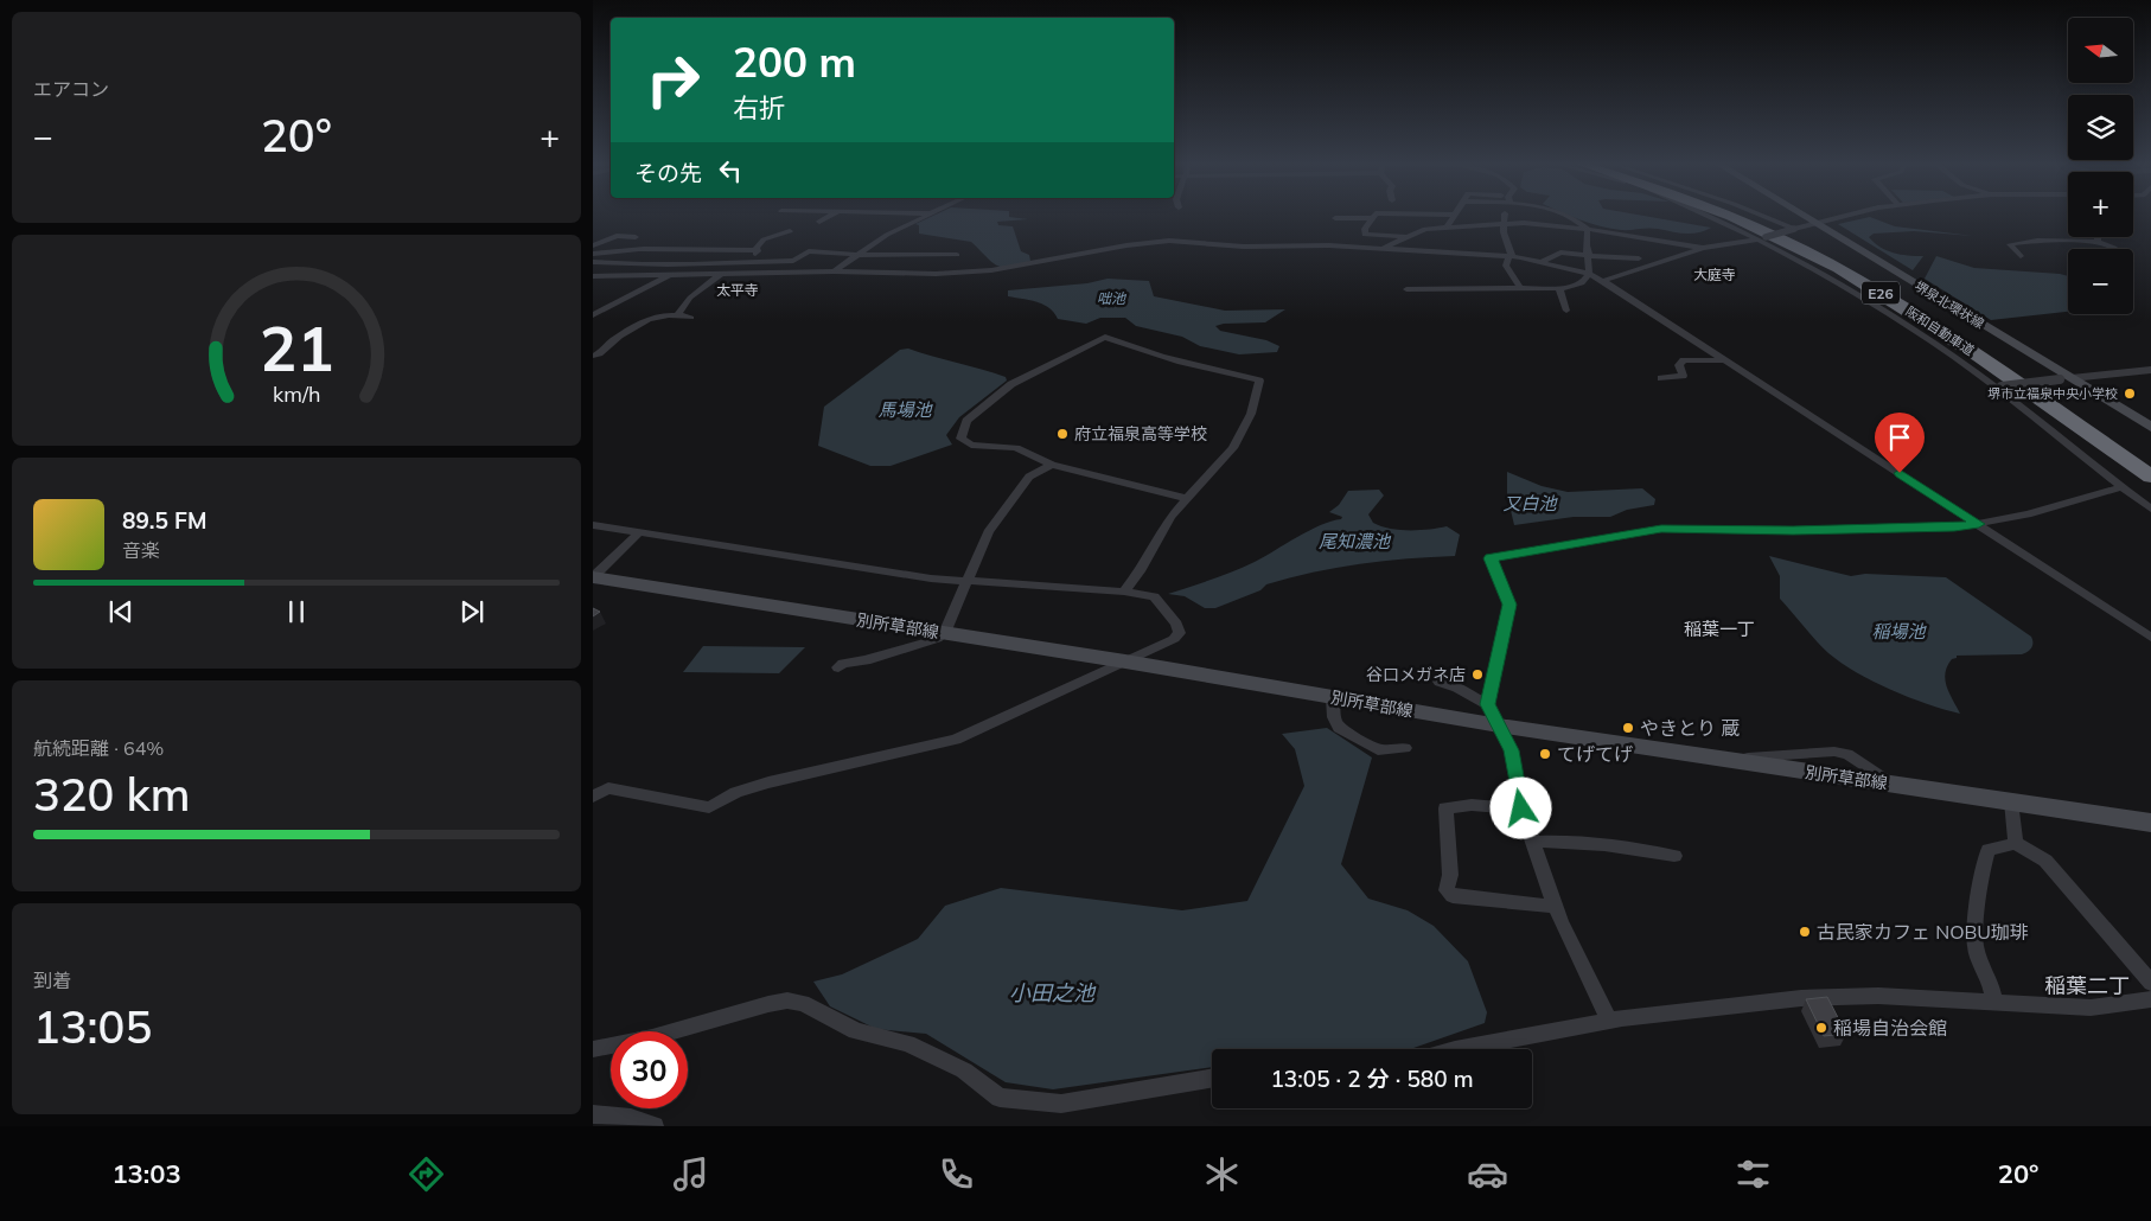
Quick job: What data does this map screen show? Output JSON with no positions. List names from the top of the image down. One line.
{"streets":{"highway":["E26","阪和自動車道"],"main road":["堺泉北環状線","別所草部線"]},"districts":["大庭寺","太平寺","稲葉一丁","稲葉二丁"],"water":["咄池","馬場池","又白池","尾知濃池","稲場池","小田之池"],"places":["堺市立福泉中央小学校","府立福泉高等学校","谷口メガネ店","やきとり 蔵","てげてげ","古民家カフェ NOBU珈琲","稲場自治会館"],"north":"left","page":{"tile":["エアコン",["航続距離 · 64%","320 km"],["到着","13:05"]],"map_buttons":["+","−"],"turn":["200 m","右折"],"heat":["−","20°","+"],"then":"その先","song":["89.5 FM","音楽"],"limit":"30","trip":"13:05 · 2 分 · 580 m","tabs":["13:03","20°"],"gauge":["21","km/h"]}}
